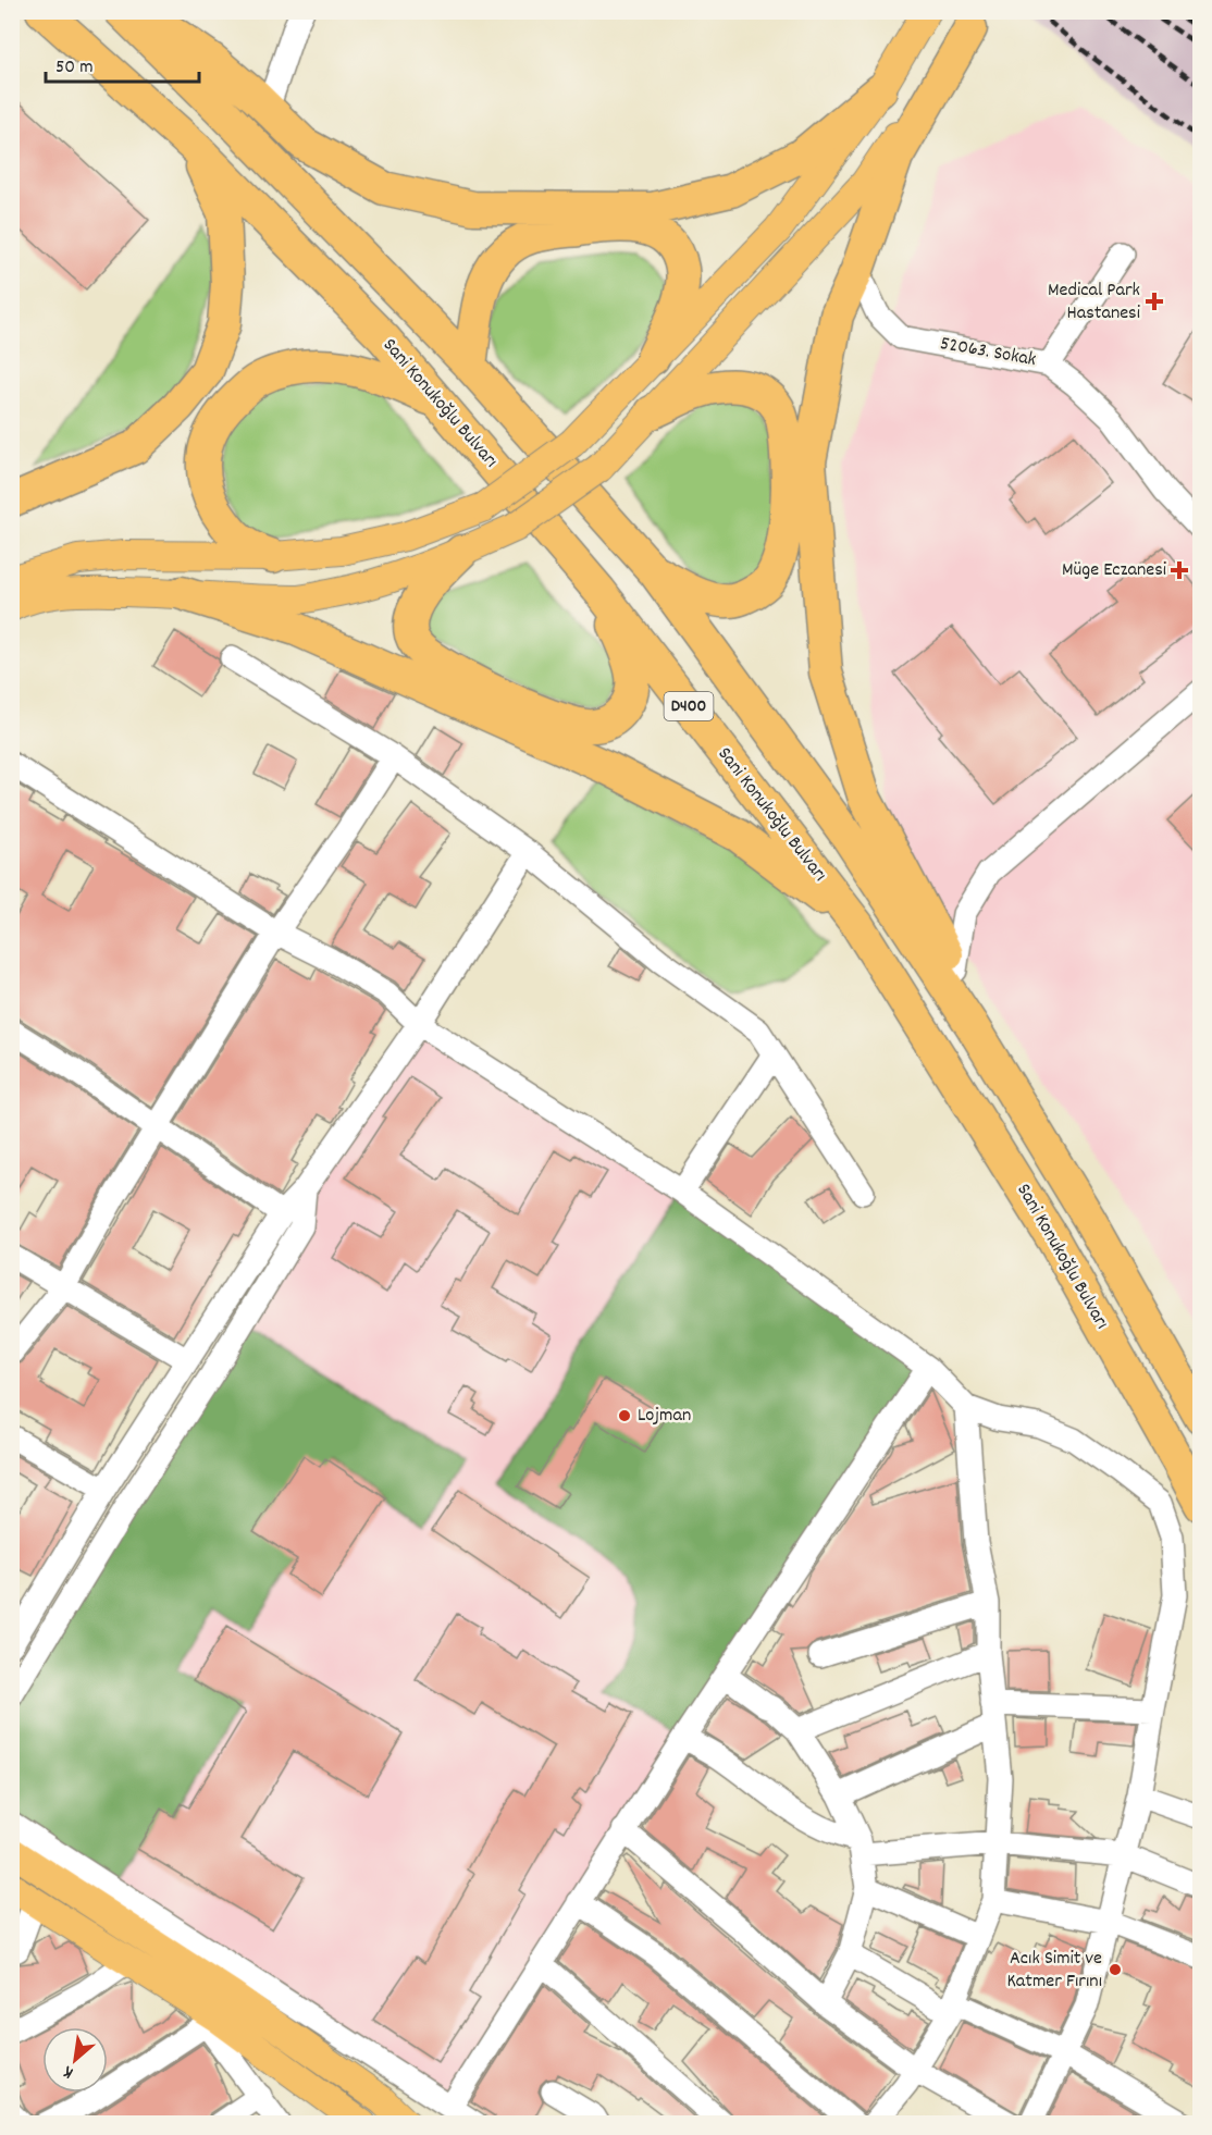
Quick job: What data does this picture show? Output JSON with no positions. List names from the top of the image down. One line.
{"streets":{"highway":["Sani Konukoğlu Bulvarı","D400"],"street":["52063. Sokak"]},"places":{"health":["Medical Park Hastanesi","Müge Eczanesi"],"other":["Lojman","Acık Simit ve Katmer Fırını"]},"scale_bar":"50 m","north":"bottom left"}
